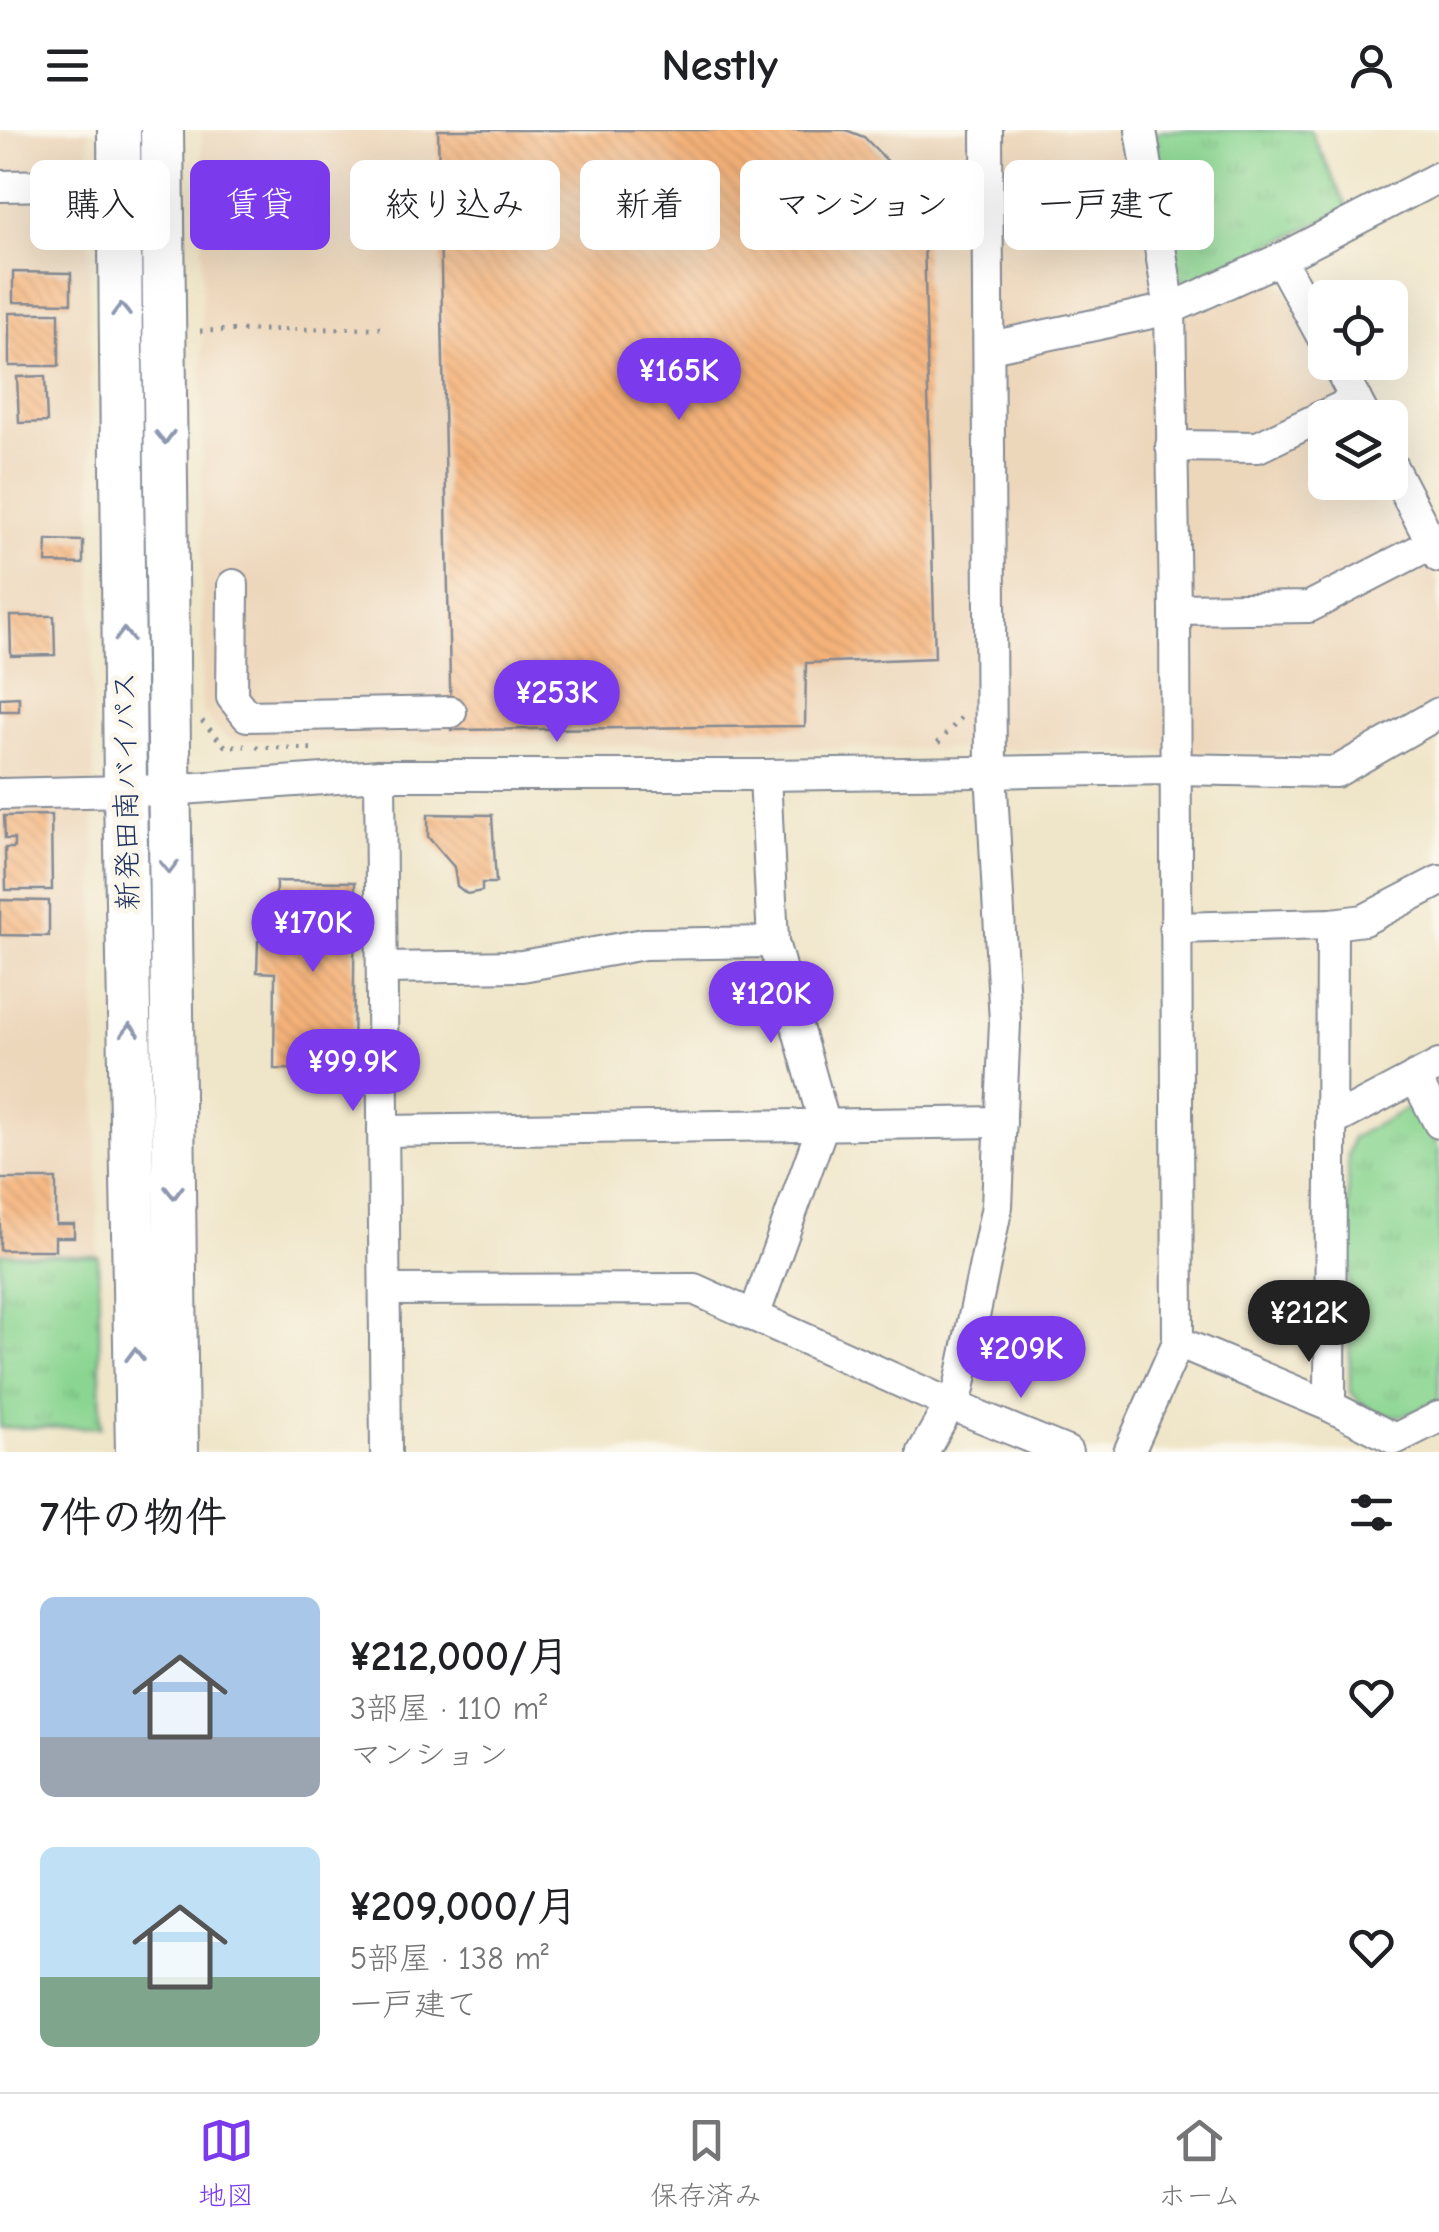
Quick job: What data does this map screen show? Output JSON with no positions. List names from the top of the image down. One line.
{"streets":{"highway":["新発田南バイパス"]},"page":{"header":"Nestly","chip":["購入","賃貸","絞り込み","新着","マンション","一戸建て"],"price":["¥165K","¥253K","¥170K","¥120K","¥99.9K","¥212K","¥209K"],"heading":"7件の物件","list":[{"name":"¥212,000/月","note":"3部屋 · 110 m² · マンション"},{"name":"¥209,000/月","note":"5部屋 · 138 m² · 一戸建て"}],"tabs":["地図","保存済み","ホーム"]}}
